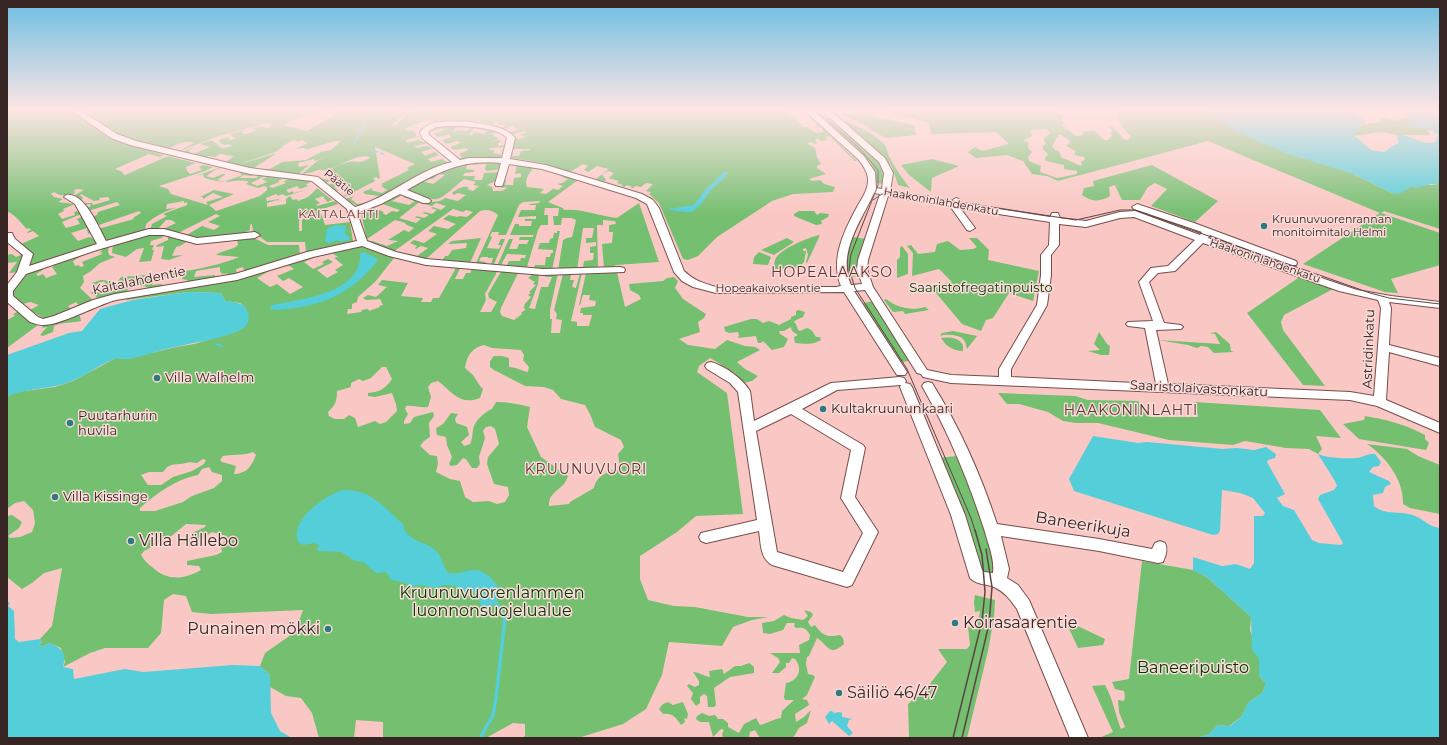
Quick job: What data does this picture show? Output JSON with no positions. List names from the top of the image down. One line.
{"streets":{"street":["Päätie","Haakoninlahdenkatu","Kaitalahdentie","Hopeakaivoksentie","Astridinkatu","Saaristolaivastonkatu","Baneerikuja"]},"crossings":[["Päätie","Kaitalahdentie"],["Päätie","Hopeakaivoksentie"],["Haakoninlahdenkatu","Astridinkatu"],["Astridinkatu","Saaristolaivastonkatu"]],"districts":["KAITALAHTI","HOPEALAAKSO","HAAKONINLAHTI","KRUUNUVUORI"],"parks":["Saaristofregatinpuisto","Kruunuvuorenlammen luonnonsuojelualue","Baneeripuisto"],"places":["Kruunuvuorenrannan monitoimitalo Helmi","Villa Walhelm","Kultakruununkaari","Puutarhurin huvila","Villa Kissinge","Villa Hällebo","Koirasaarentie","Punainen mökki","Säiliö 46/47"]}
